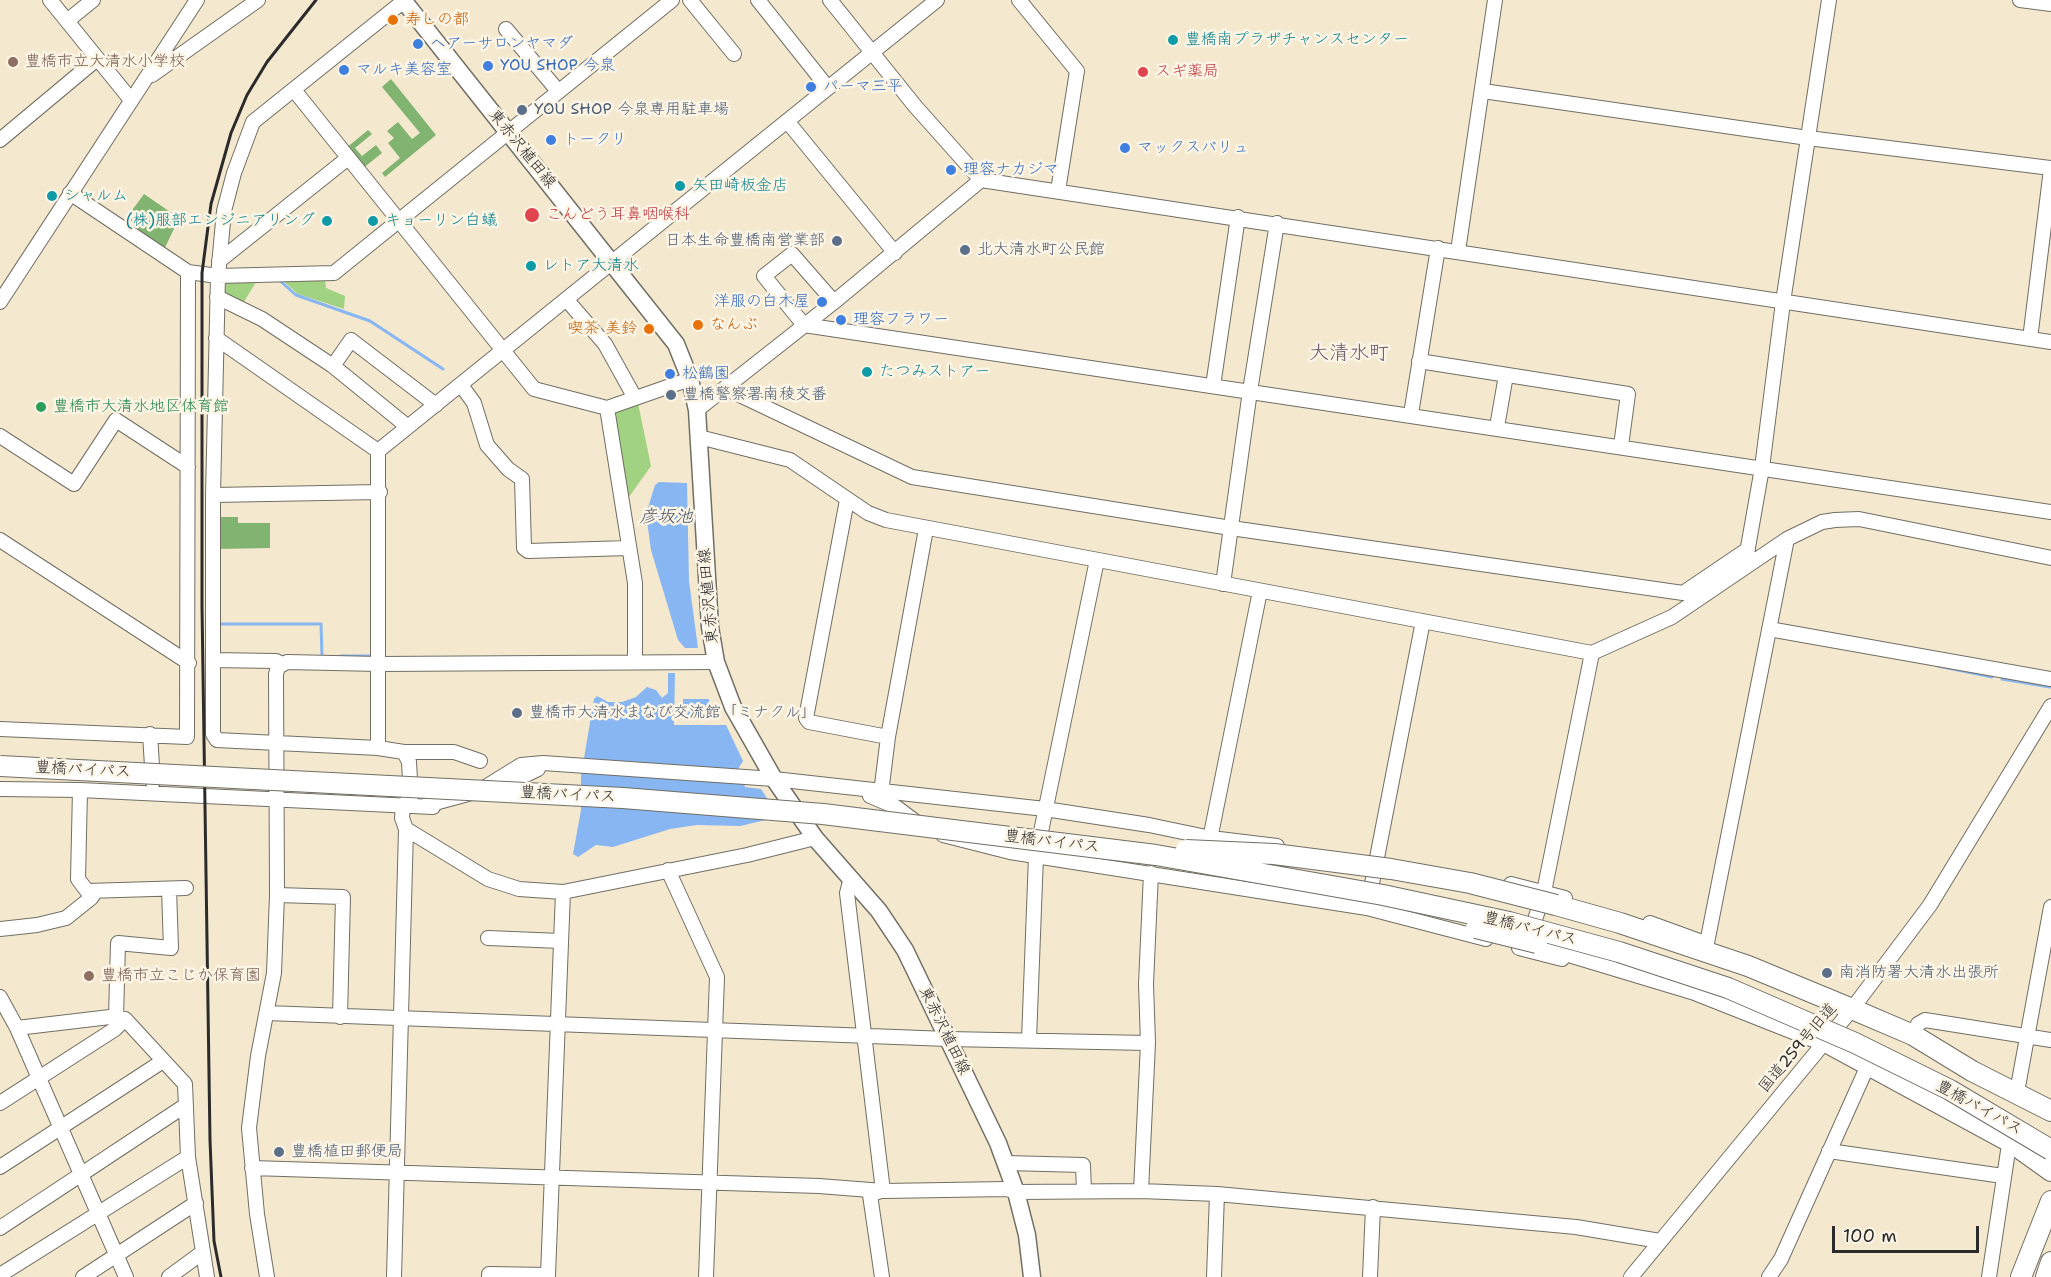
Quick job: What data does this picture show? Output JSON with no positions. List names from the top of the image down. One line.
{"streets":{"highway":["豊橋バイパス"],"main road":["東赤沢植田線"],"street":["国道259号旧道"]},"districts":["大清水町"],"water":["彦坂池"],"places":["寿しの都","豊橋南プラザチャンスセンター","ヘアーサロンヤマダ","豊橋市立大清水小学校","YOU SHOP 今泉","マルキ美容室","スギ薬局","パーマ三平","YOU SHOP 今泉専用駐車場","トークリ","マックスバリュ","理容ナカジマ","矢田崎板金店","シャルム","こんどう耳鼻咽喉科","(株)服部エンジニアリング","キョーリン白蟻","日本生命豊橋南営業部","北大清水町公民館","レトア大清水","洋服の白木屋","理容フラワー","なんぶ","喫茶 美鈴","たつみストアー","松鶴園","豊橋警察署南稜交番","豊橋市大清水地区体育館","豊橋市大清水まなび交流館「ミナクル」","南消防署大清水出張所","豊橋市立こじか保育園","豊橋植田郵便局"],"scale_bar":"100 m"}
